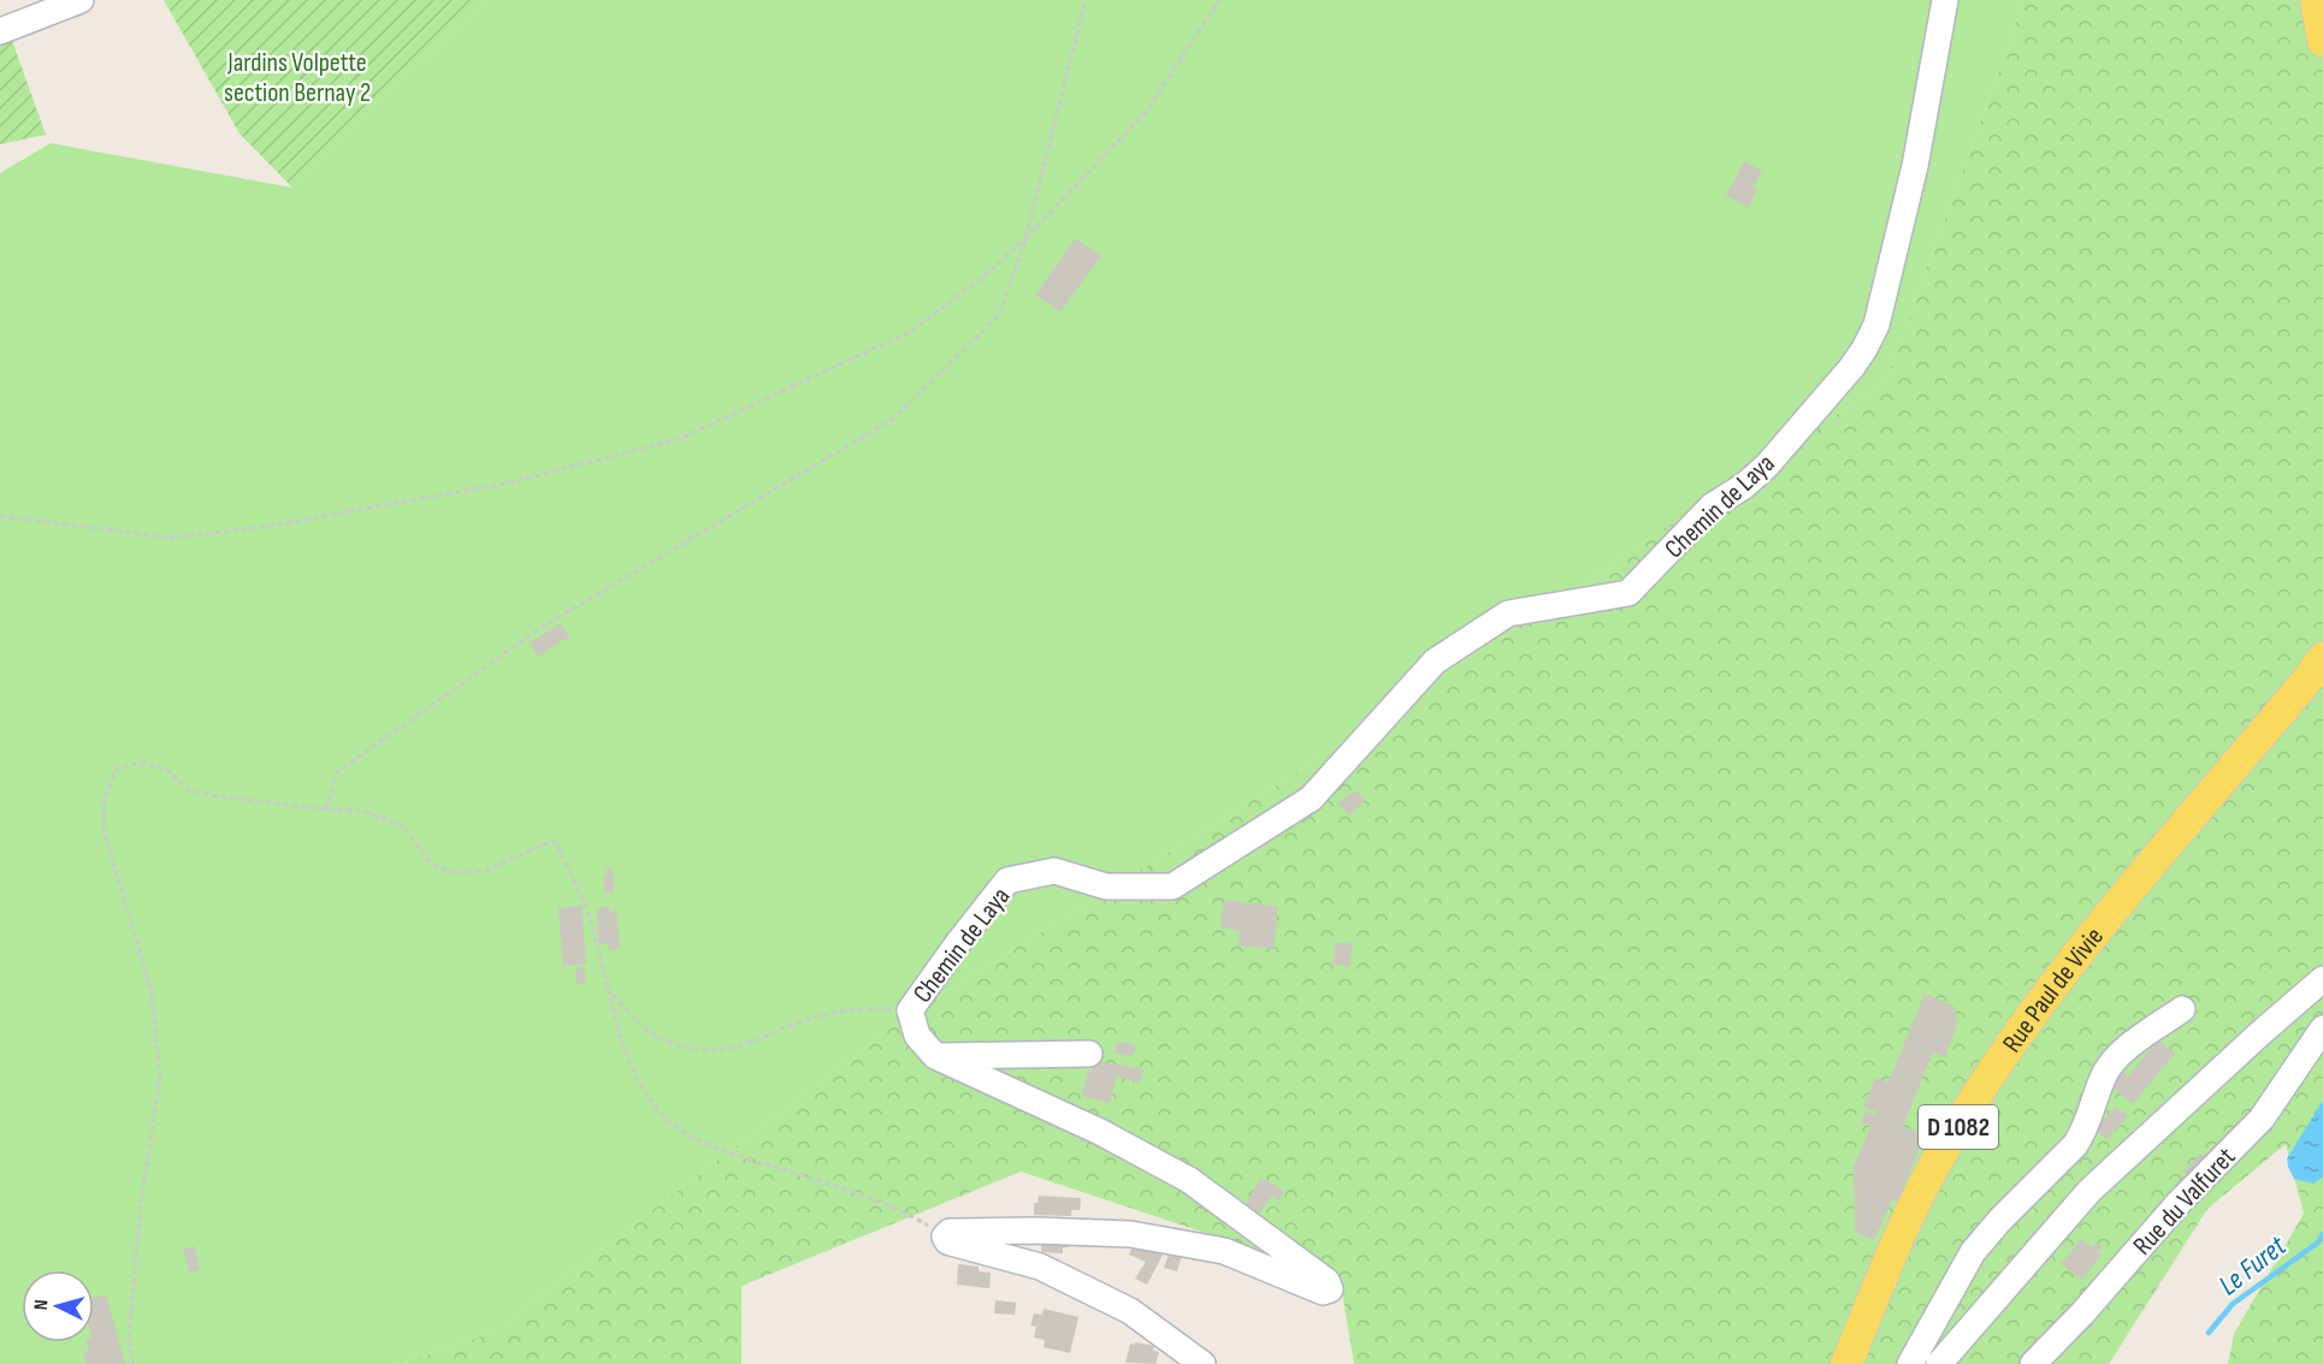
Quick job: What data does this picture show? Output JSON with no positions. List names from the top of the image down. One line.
{"streets":{"main road":["Rue Paul de Vivie","D 1082"],"street":["Chemin de Laya","Rue du Valfuret"]},"water":["Le Furet"],"parks":["Jardins Volpette section Bernay 2"],"north":"left"}
